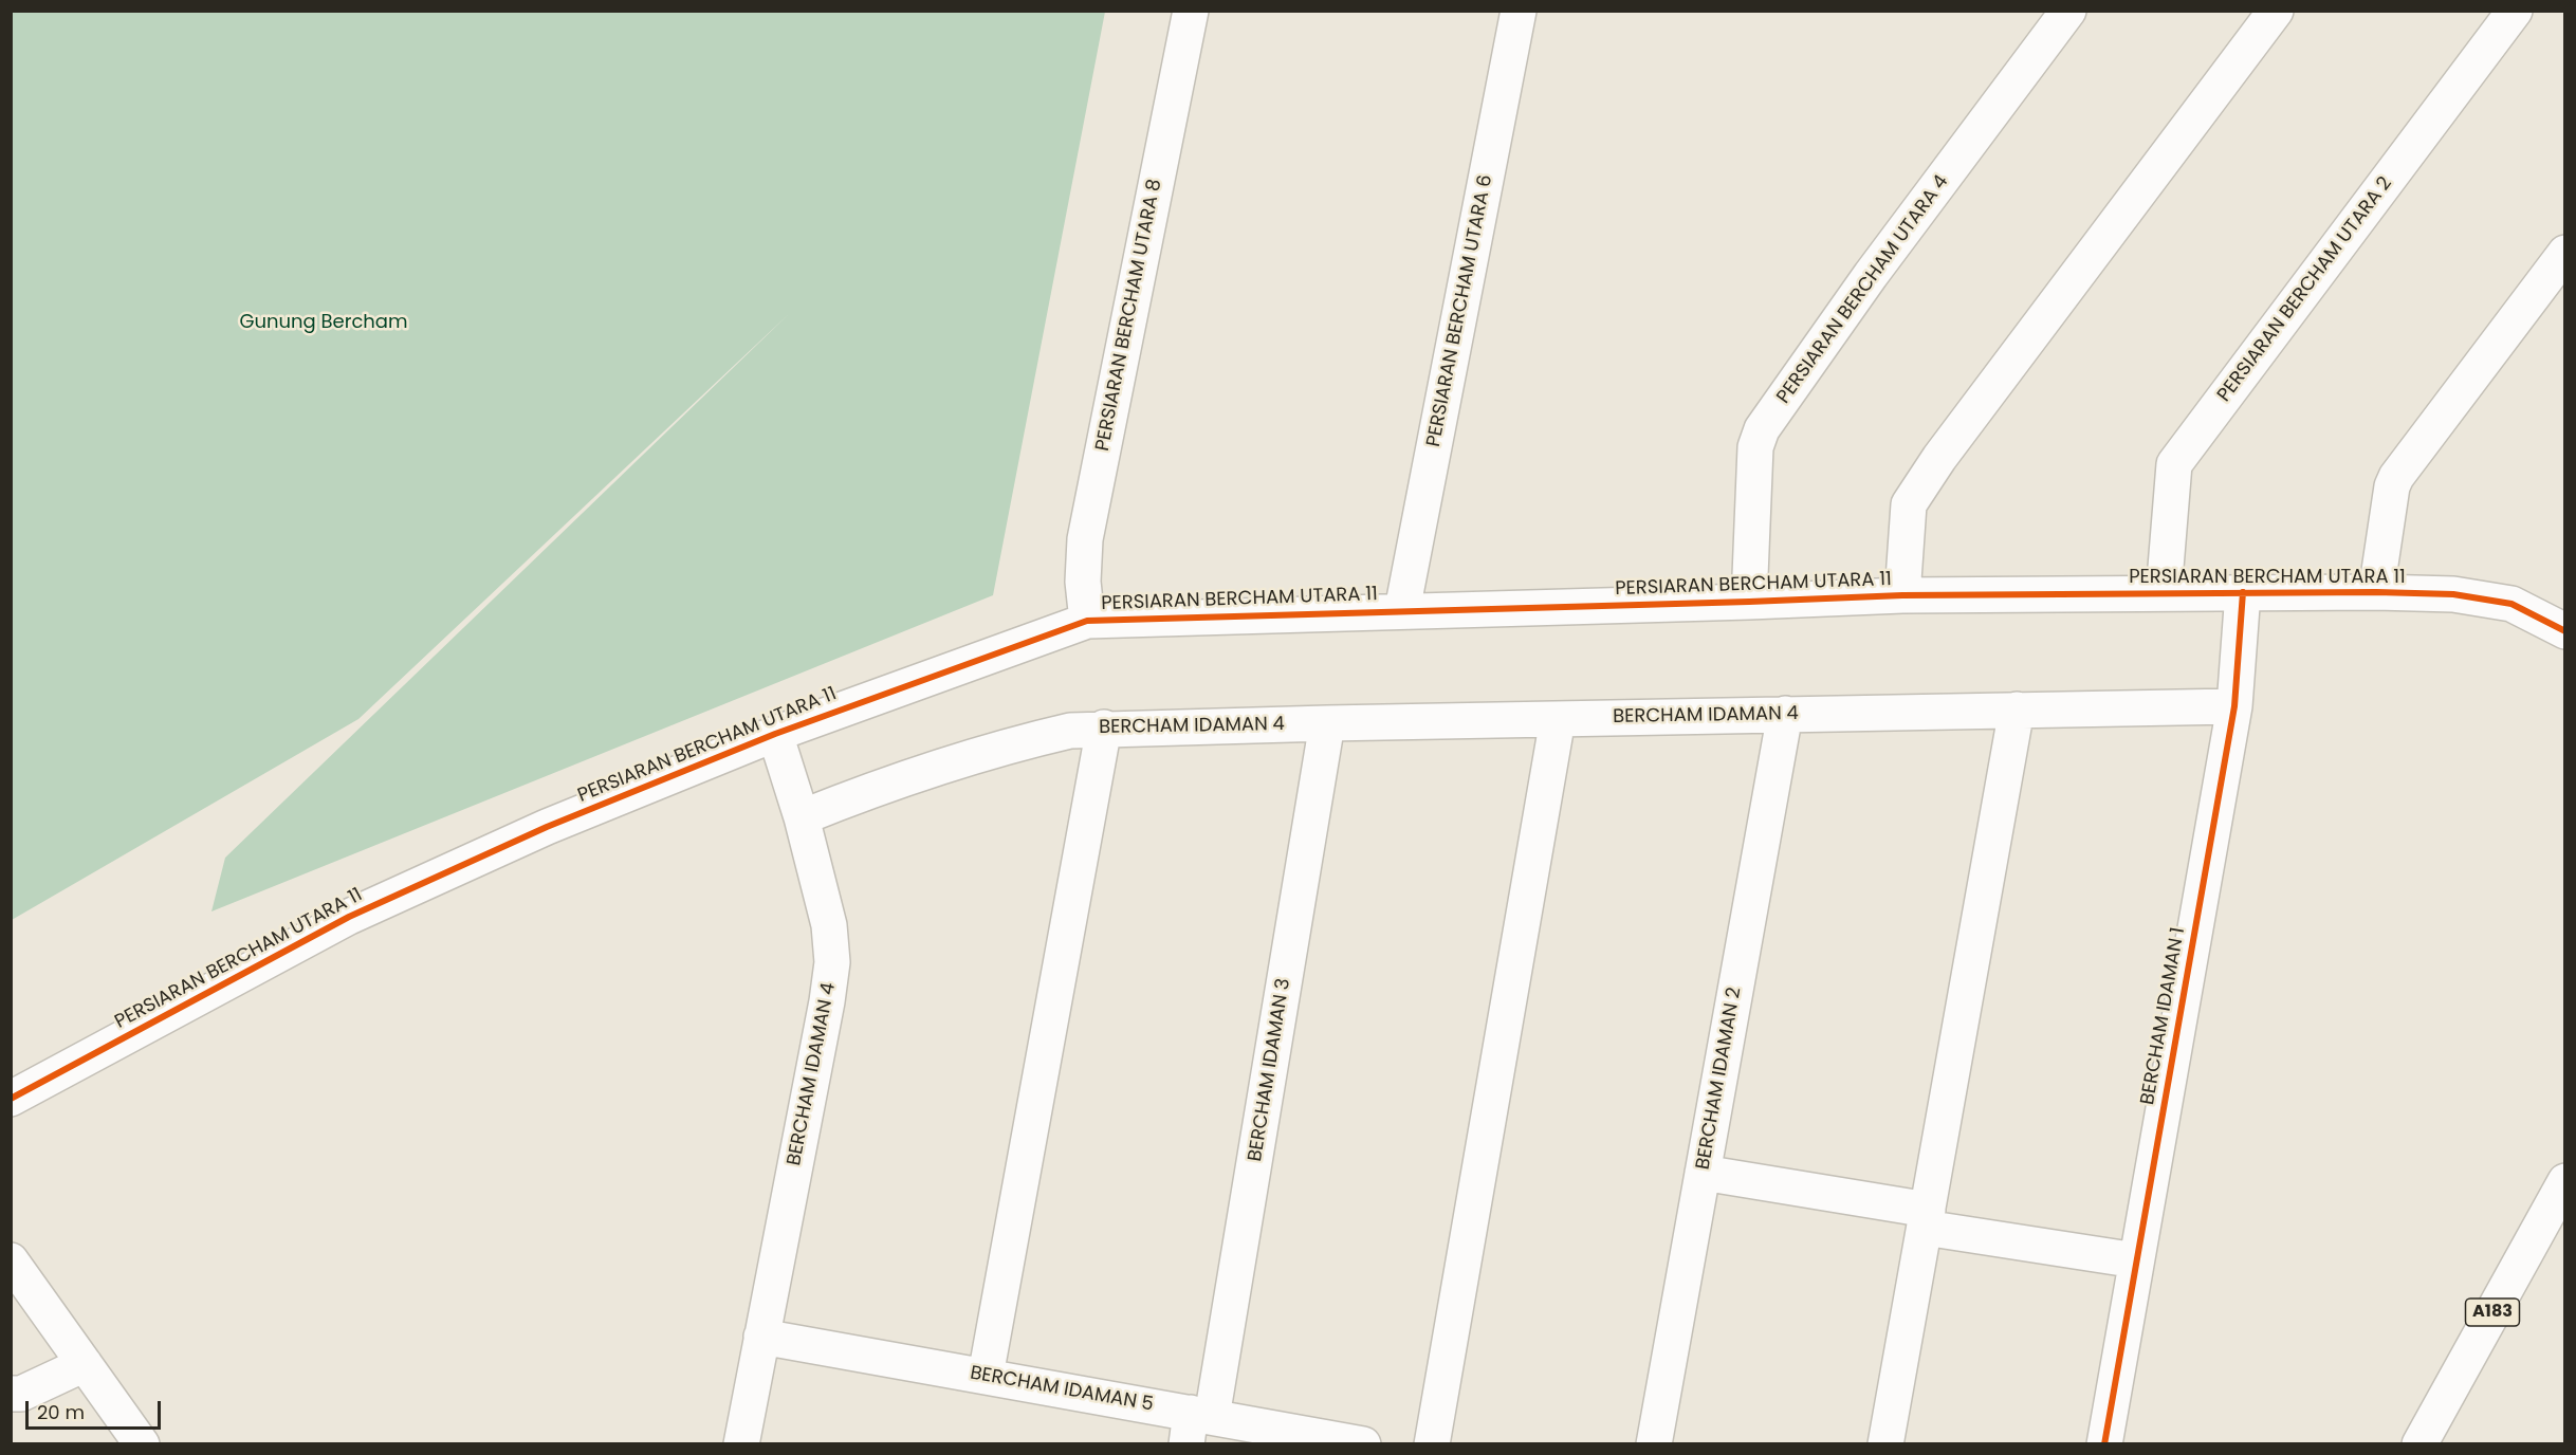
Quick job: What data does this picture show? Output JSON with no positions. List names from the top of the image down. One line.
{"streets":{"street":["PERSIARAN BERCHAM UTARA 4","PERSIARAN BERCHAM UTARA 2","PERSIARAN BERCHAM UTARA 6","PERSIARAN BERCHAM UTARA 8","PERSIARAN BERCHAM UTARA 11","BERCHAM IDAMAN 4","BERCHAM IDAMAN 1","BERCHAM IDAMAN 3","BERCHAM IDAMAN 2","A183","BERCHAM IDAMAN 5"]},"crossings":[["PERSIARAN BERCHAM UTARA 4","PERSIARAN BERCHAM UTARA 11"],["PERSIARAN BERCHAM UTARA 2","PERSIARAN BERCHAM UTARA 11"],["PERSIARAN BERCHAM UTARA 6","PERSIARAN BERCHAM UTARA 11"],["PERSIARAN BERCHAM UTARA 8","PERSIARAN BERCHAM UTARA 11"],["PERSIARAN BERCHAM UTARA 11","BERCHAM IDAMAN 1"],["BERCHAM IDAMAN 4","BERCHAM IDAMAN 1"],["BERCHAM IDAMAN 4","BERCHAM IDAMAN 3"],["BERCHAM IDAMAN 4","BERCHAM IDAMAN 2"],["BERCHAM IDAMAN 4","BERCHAM IDAMAN 5"],["BERCHAM IDAMAN 3","BERCHAM IDAMAN 5"]],"parks":["Gunung Bercham"],"scale_bar":"20 m"}
